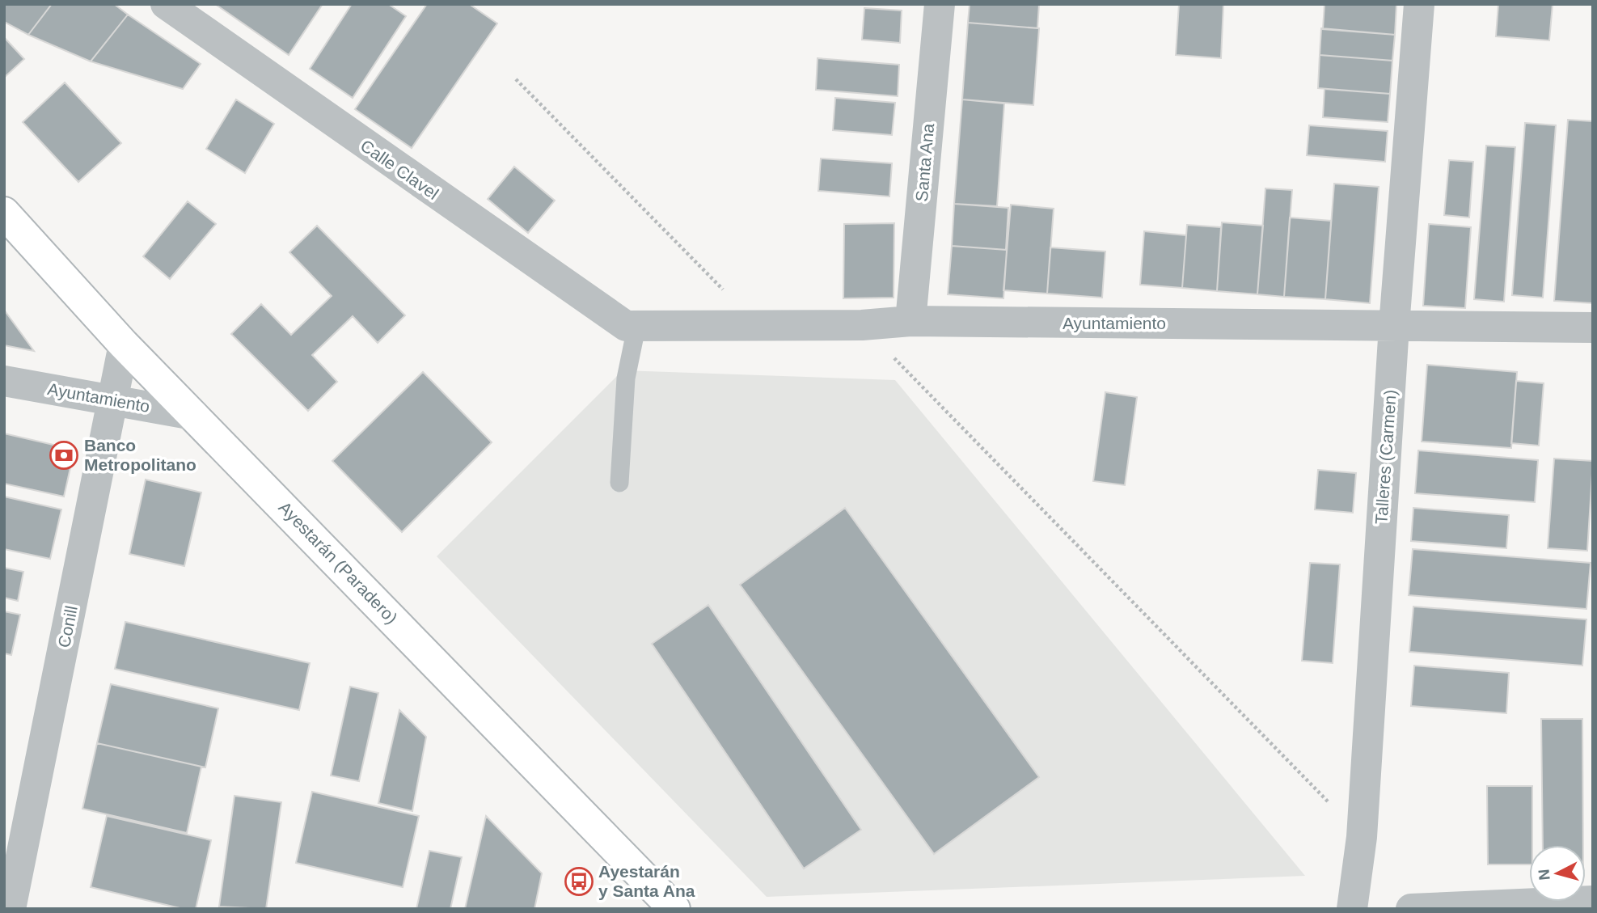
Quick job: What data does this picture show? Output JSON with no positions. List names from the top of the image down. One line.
{"streets":{"main road":["Ayestarán (Paradero)"],"street":["Santa Ana","Calle Clavel","Ayuntamiento","Talleres (Carmen)","Conill"]},"crossings":[["Santa Ana","Ayuntamiento"],["Calle Clavel","Ayuntamiento"],["Ayuntamiento","Talleres (Carmen)"],["Ayuntamiento","Ayestarán (Paradero)"],["Ayuntamiento","Conill"],["Ayestarán (Paradero)","Conill"]],"places":{"bank":["Banco Metropolitano"],"bus stop":["Ayestarán y Santa Ana"]},"north":"left"}
